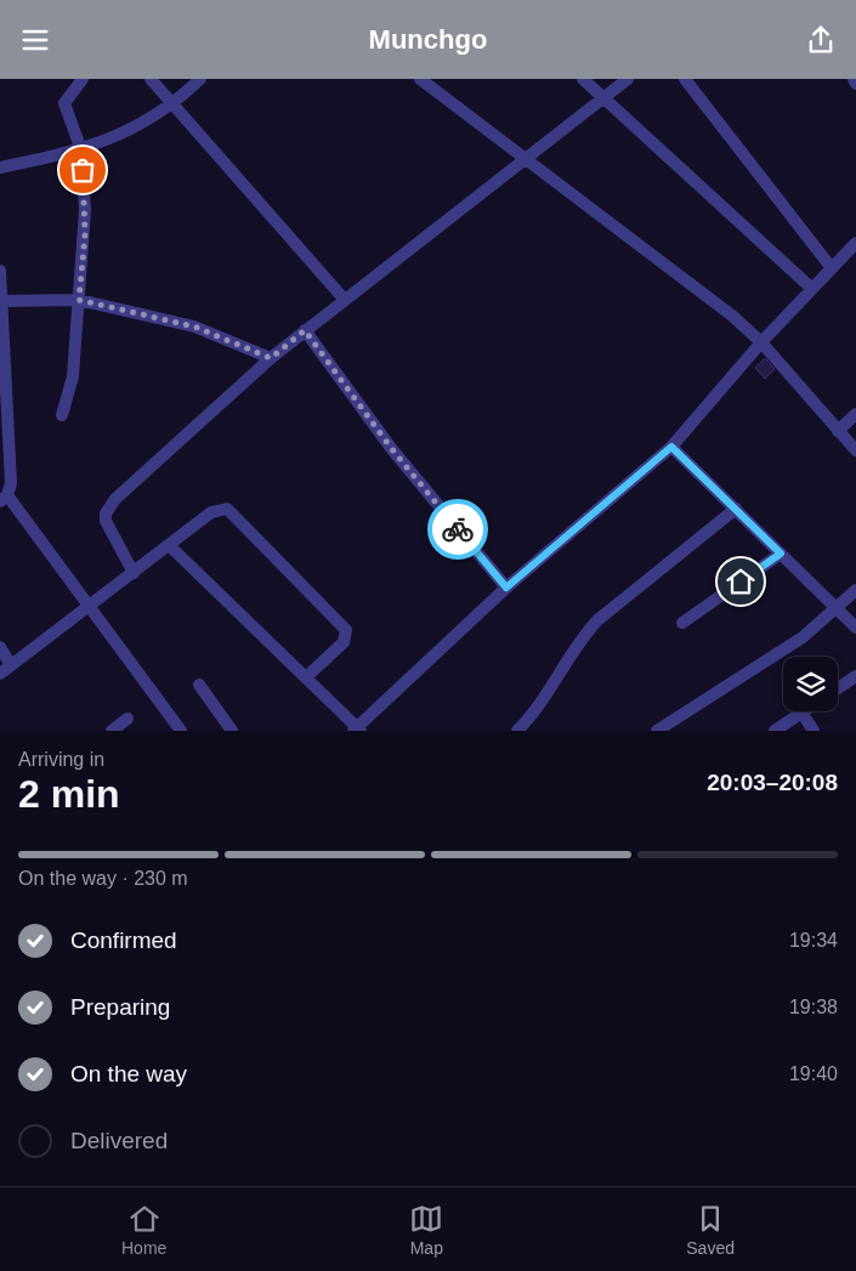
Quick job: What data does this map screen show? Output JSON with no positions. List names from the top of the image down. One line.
{"page":{"header":"Munchgo","heading":["2 min","Arriving in","20:03–20:08"],"bar":"On the way · 230 m","list":[["Confirmed","19:34"],["Preparing","19:38"],["On the way","19:40"],"Delivered"],"tabs":["Home","Map","Saved"]}}
